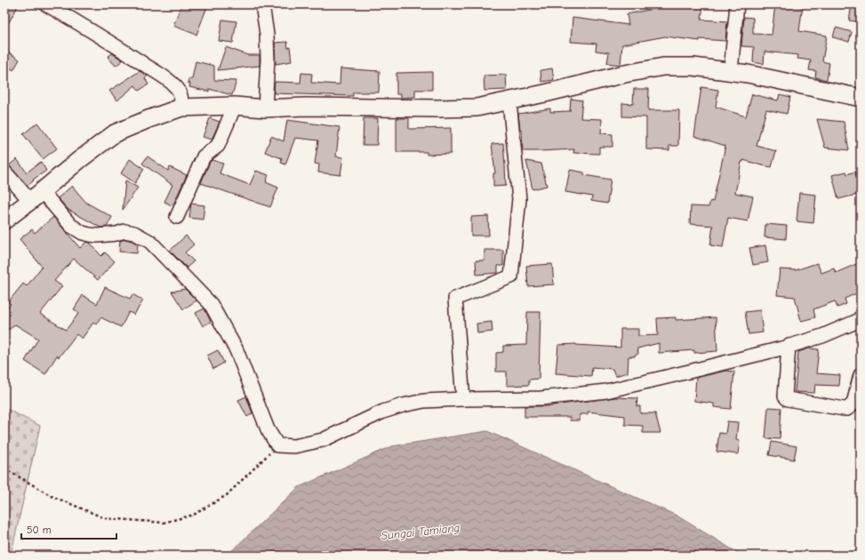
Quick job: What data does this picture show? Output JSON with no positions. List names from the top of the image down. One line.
{"water":["Sungai Tamiang"],"scale_bar":"50 m"}
